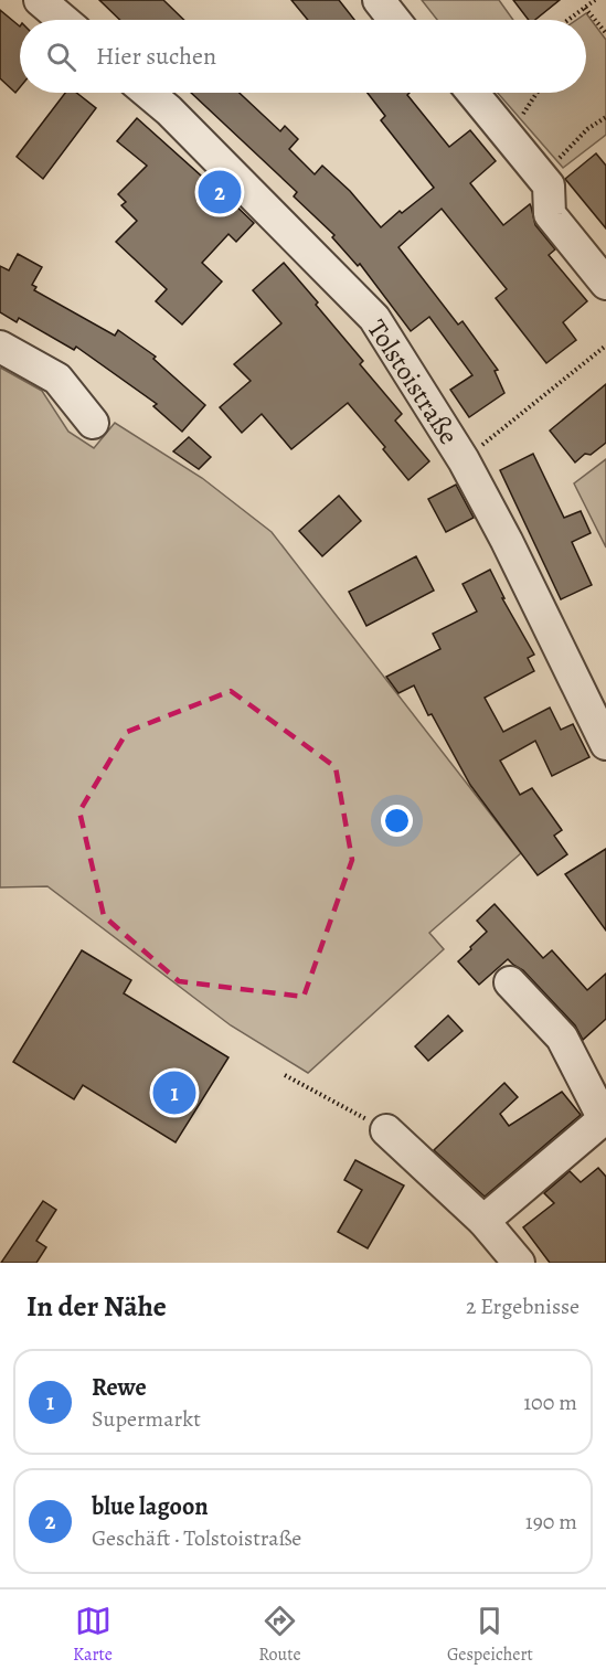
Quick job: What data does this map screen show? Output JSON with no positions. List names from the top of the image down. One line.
{"streets":{"street":["Tolstoistraße"]},"page":{"search":"Hier suchen","pins":["2","1"],"heading":["In der Nähe","2 Ergebnisse"],"list":[{"mark":"1","name":"Rewe","note":"Supermarkt","value":"100 m"},{"mark":"2","name":"blue lagoon","note":"Geschäft · Tolstoistraße","value":"190 m"}],"nav":["Karte","Route","Gespeichert"]}}
